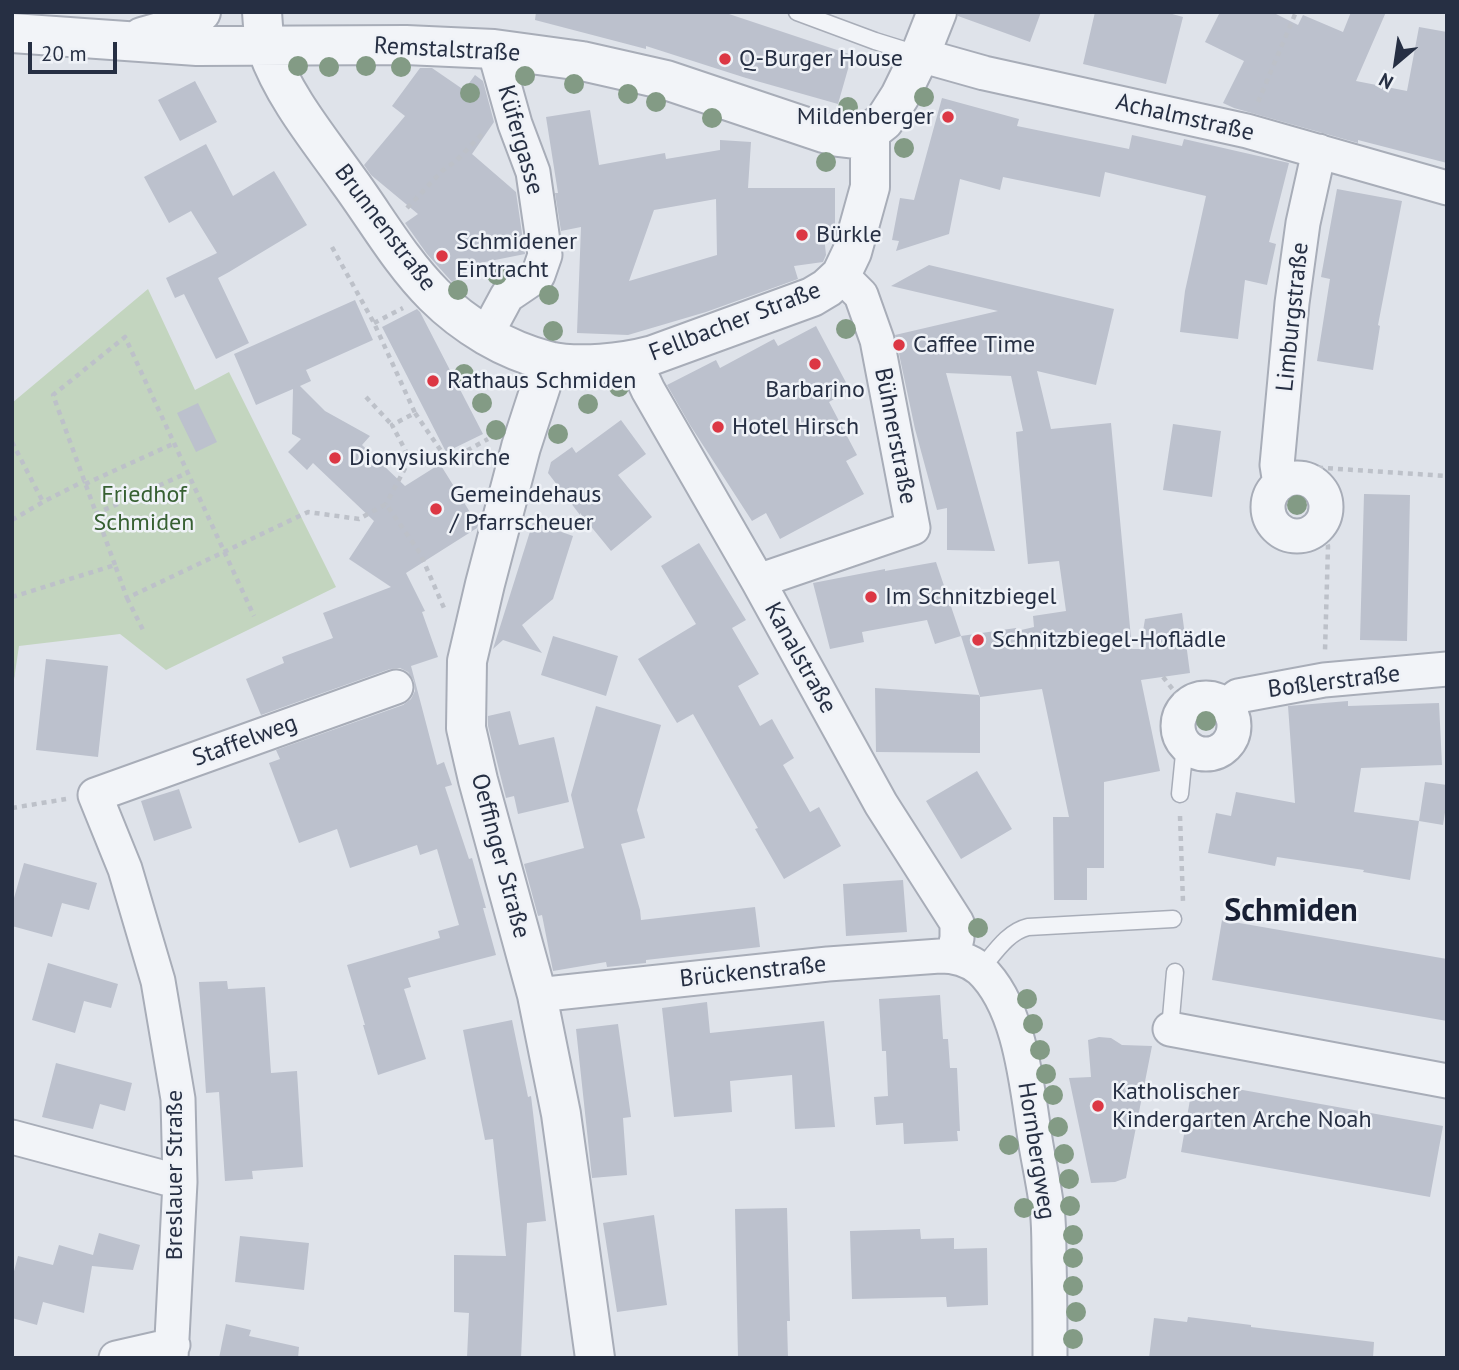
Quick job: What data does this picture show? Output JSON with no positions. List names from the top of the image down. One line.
{"streets":{"street":["Remstalstraße","Achalmstraße","Küfergasse","Brunnenstraße","Limburgstraße","Fellbacher Straße","Bühnerstraße","Kanalstraße","Boßlerstraße","Staffelweg","Oeffinger Straße","Brückenstraße","Hornbergweg","Breslauer Straße"]},"crossings":[["Remstalstraße","Küfergasse"],["Remstalstraße","Brunnenstraße"],["Remstalstraße","Fellbacher Straße"],["Achalmstraße","Limburgstraße"],["Küfergasse","Brunnenstraße"],["Brunnenstraße","Fellbacher Straße"],["Brunnenstraße","Oeffinger Straße"],["Fellbacher Straße","Bühnerstraße"],["Fellbacher Straße","Kanalstraße"],["Fellbacher Straße","Oeffinger Straße"],["Bühnerstraße","Kanalstraße"],["Kanalstraße","Brückenstraße"],["Kanalstraße","Hornbergweg"],["Staffelweg","Breslauer Straße"],["Oeffinger Straße","Brückenstraße"],["Brückenstraße","Hornbergweg"]],"districts":["Schmiden"],"parks":["Friedhof Schmiden"],"places":["Q-Burger House","Mildenberger","Bürkle","Schmidener Eintracht","Caffee Time","Barbarino","Rathaus Schmiden","Hotel Hirsch","Dionysiuskirche","Gemeindehaus / Pfarrscheuer","Im Schnitzbiegel","Schnitzbiegel-Hoflädle","Katholischer Kindergarten Arche Noah"],"scale_bar":"20 m","north":"bottom left"}
